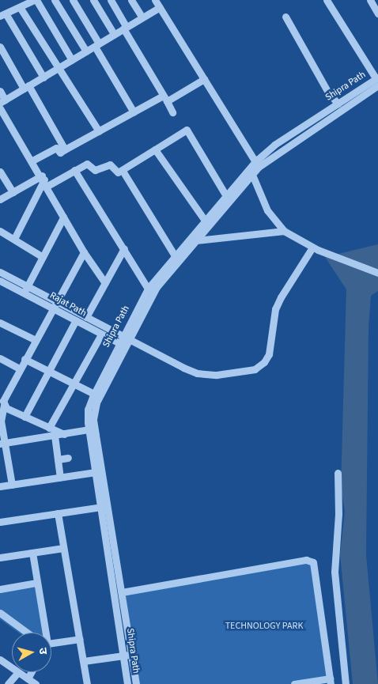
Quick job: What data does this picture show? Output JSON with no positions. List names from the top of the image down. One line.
{"streets":{"street":["Shipra Path","Rajat Path"]},"crossings":[["Shipra Path","Rajat Path"]],"parks":["TECHNOLOGY PARK"],"north":"right"}
